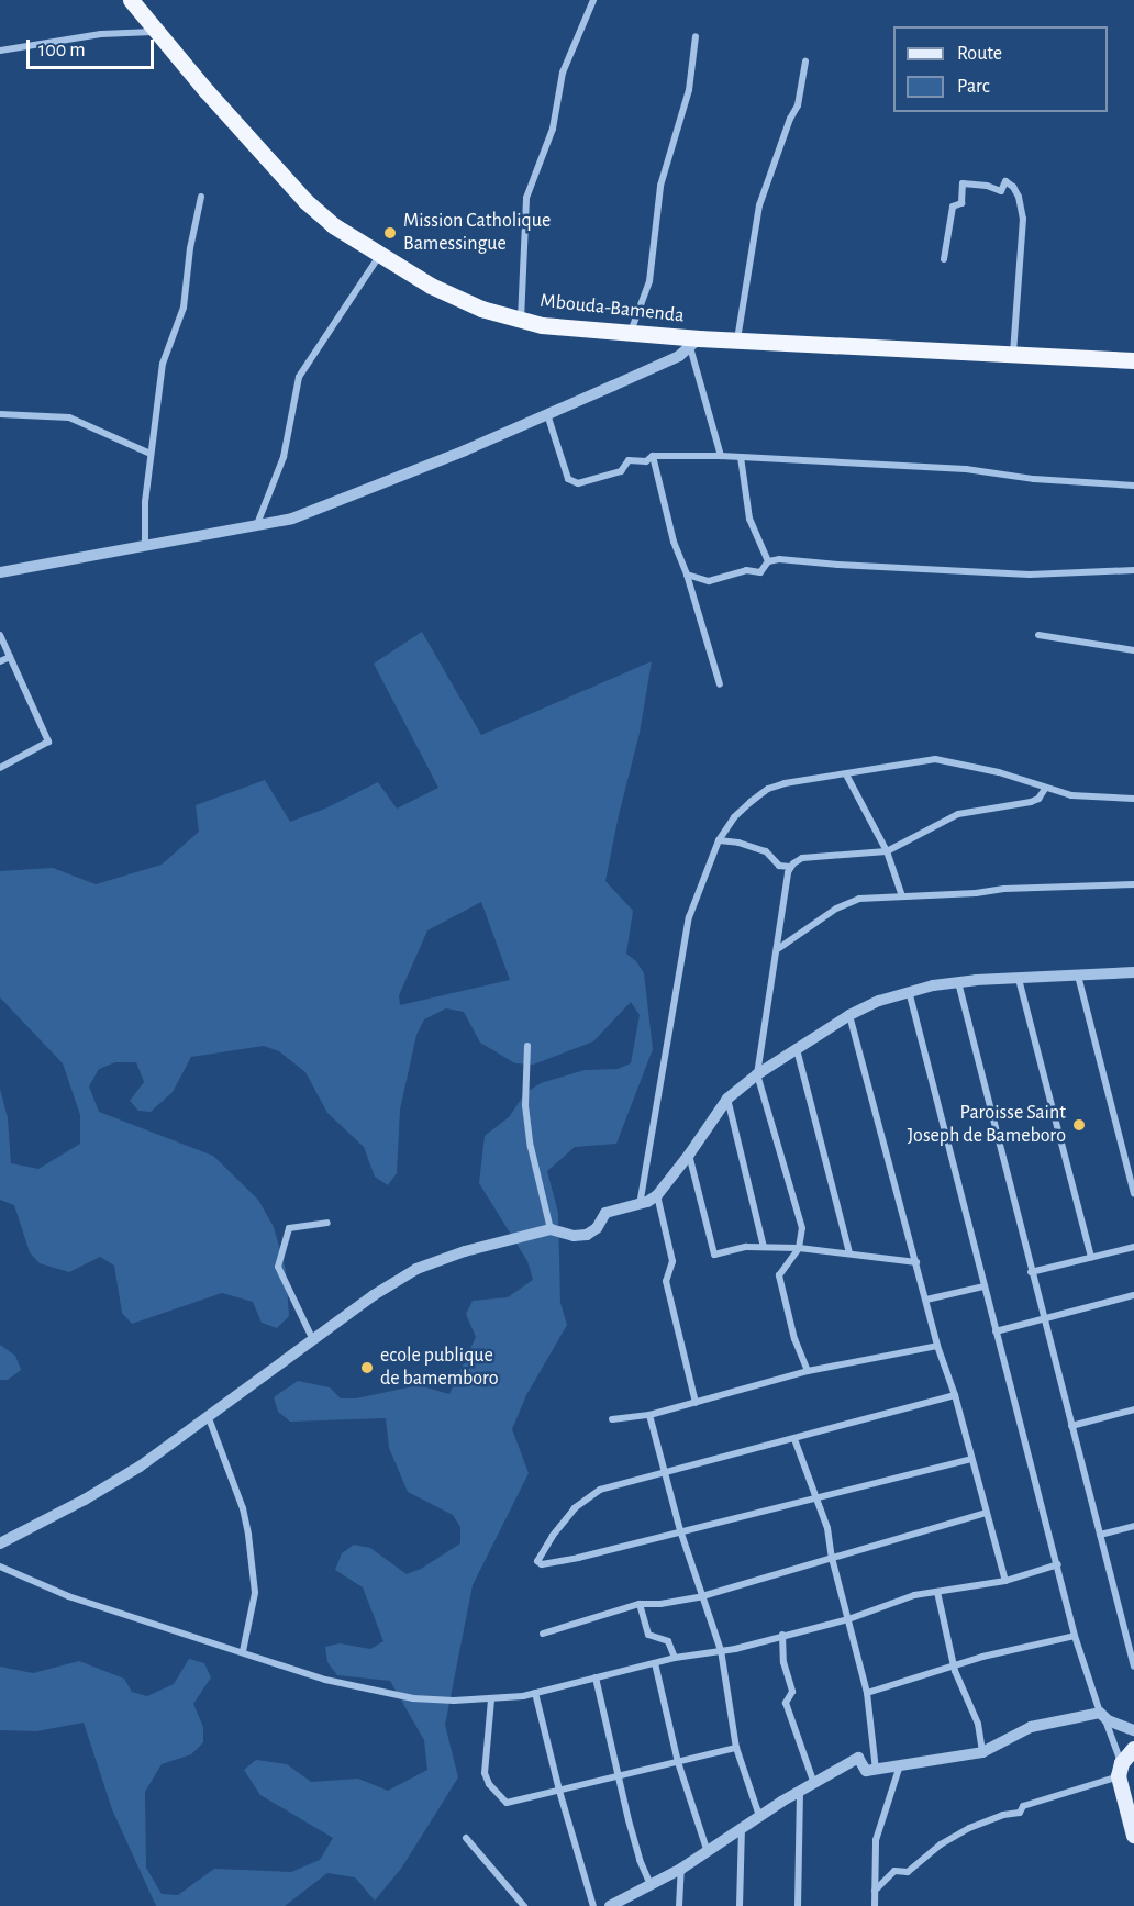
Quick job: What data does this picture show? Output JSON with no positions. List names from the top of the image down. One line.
{"streets":{"highway":["Mbouda-Bamenda"]},"places":["Mission Catholique Bamessingue","Paroisse Saint Joseph de Bameboro","ecole publique de bamemboro"],"legend":["Route","Parc"],"scale_bar":"100 m"}
